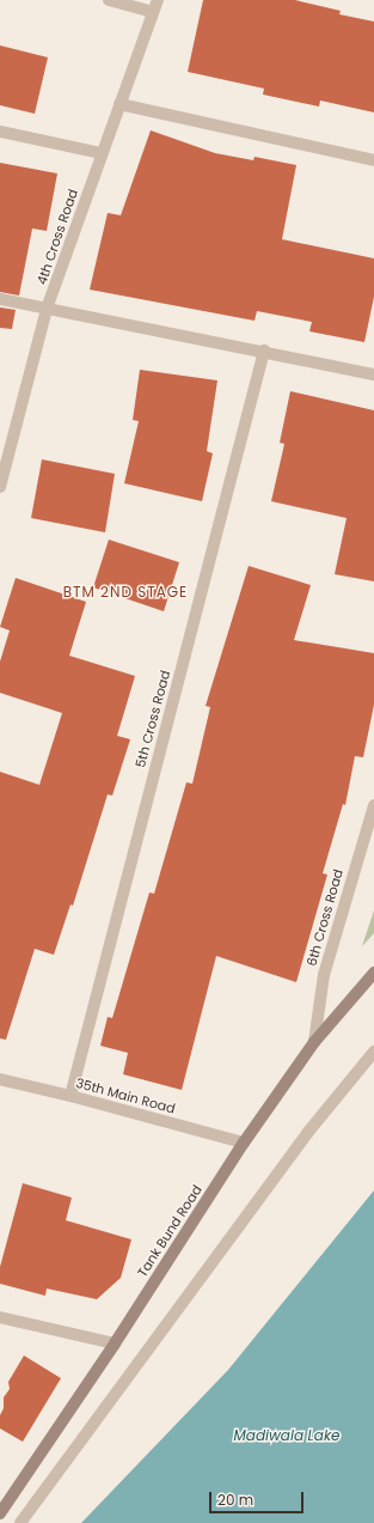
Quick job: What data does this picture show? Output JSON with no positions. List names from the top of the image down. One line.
{"streets":{"main road":["Tank Bund Road"],"street":["4th Cross Road","5th Cross Road","6th Cross Road","35th Main Road"]},"crossings":[["5th Cross Road","35th Main Road"],["6th Cross Road","Tank Bund Road"],["35th Main Road","Tank Bund Road"]],"districts":["BTM 2ND STAGE"],"water":["Madiwala Lake"],"scale_bar":"20 m"}
